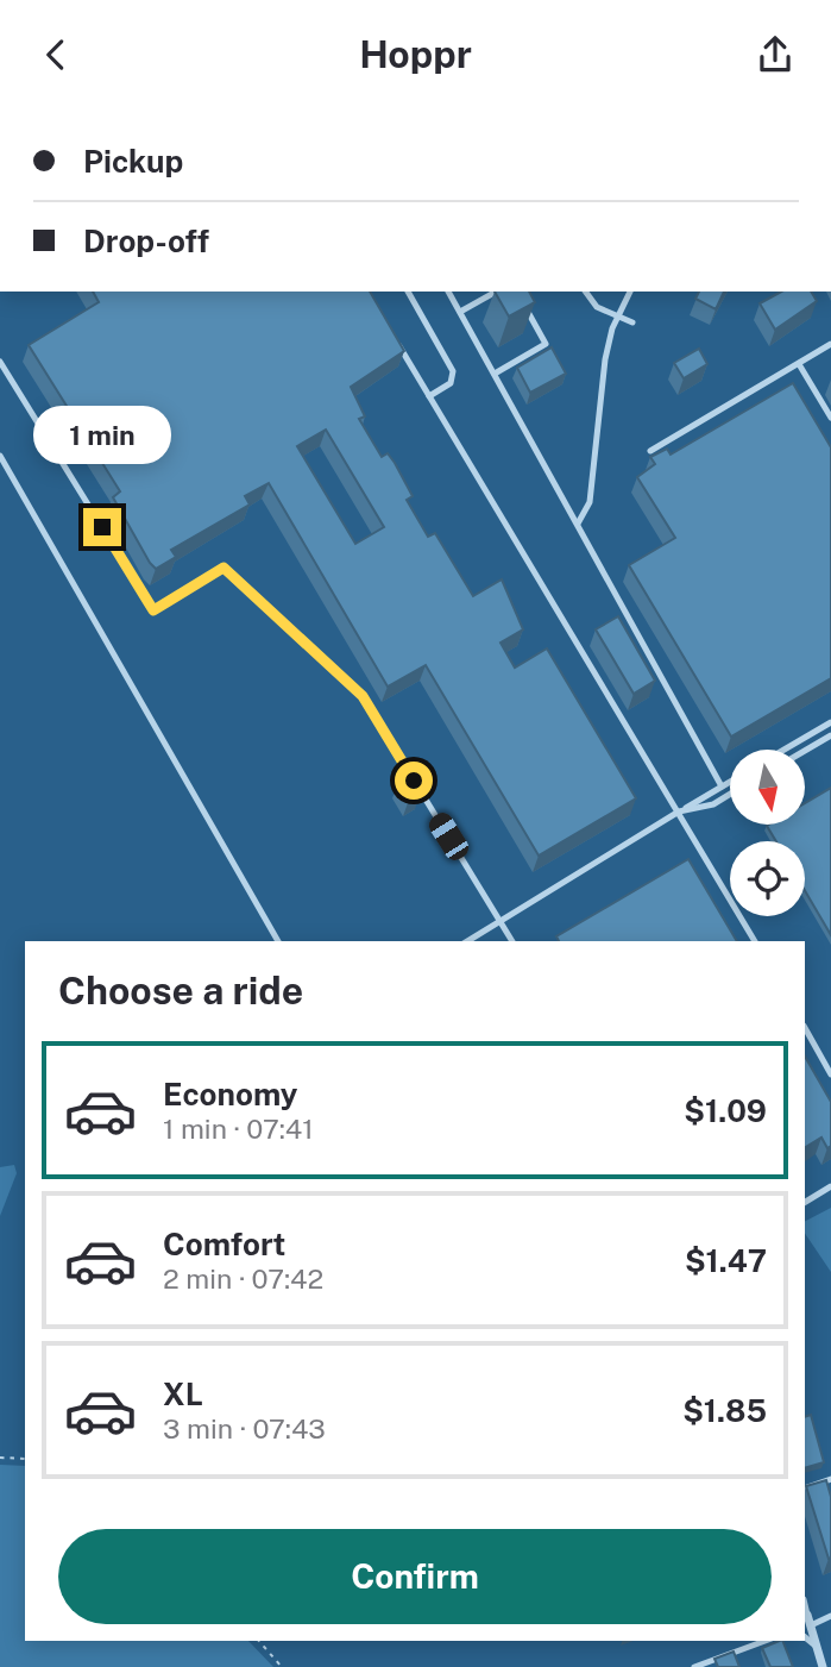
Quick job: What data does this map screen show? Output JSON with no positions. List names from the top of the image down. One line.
{"north":"bottom","page":{"header":"Hoppr","banner":["Pickup","Drop-off"],"bubble":"1 min","heading":"Choose a ride","list":[{"name":"Economy","note":"1 min · 07:41","value":"$1.09"},{"name":"Comfort","note":"2 min · 07:42","value":"$1.47"},{"name":"XL","note":"3 min · 07:43","value":"$1.85"}],"buttons":"Confirm"}}
